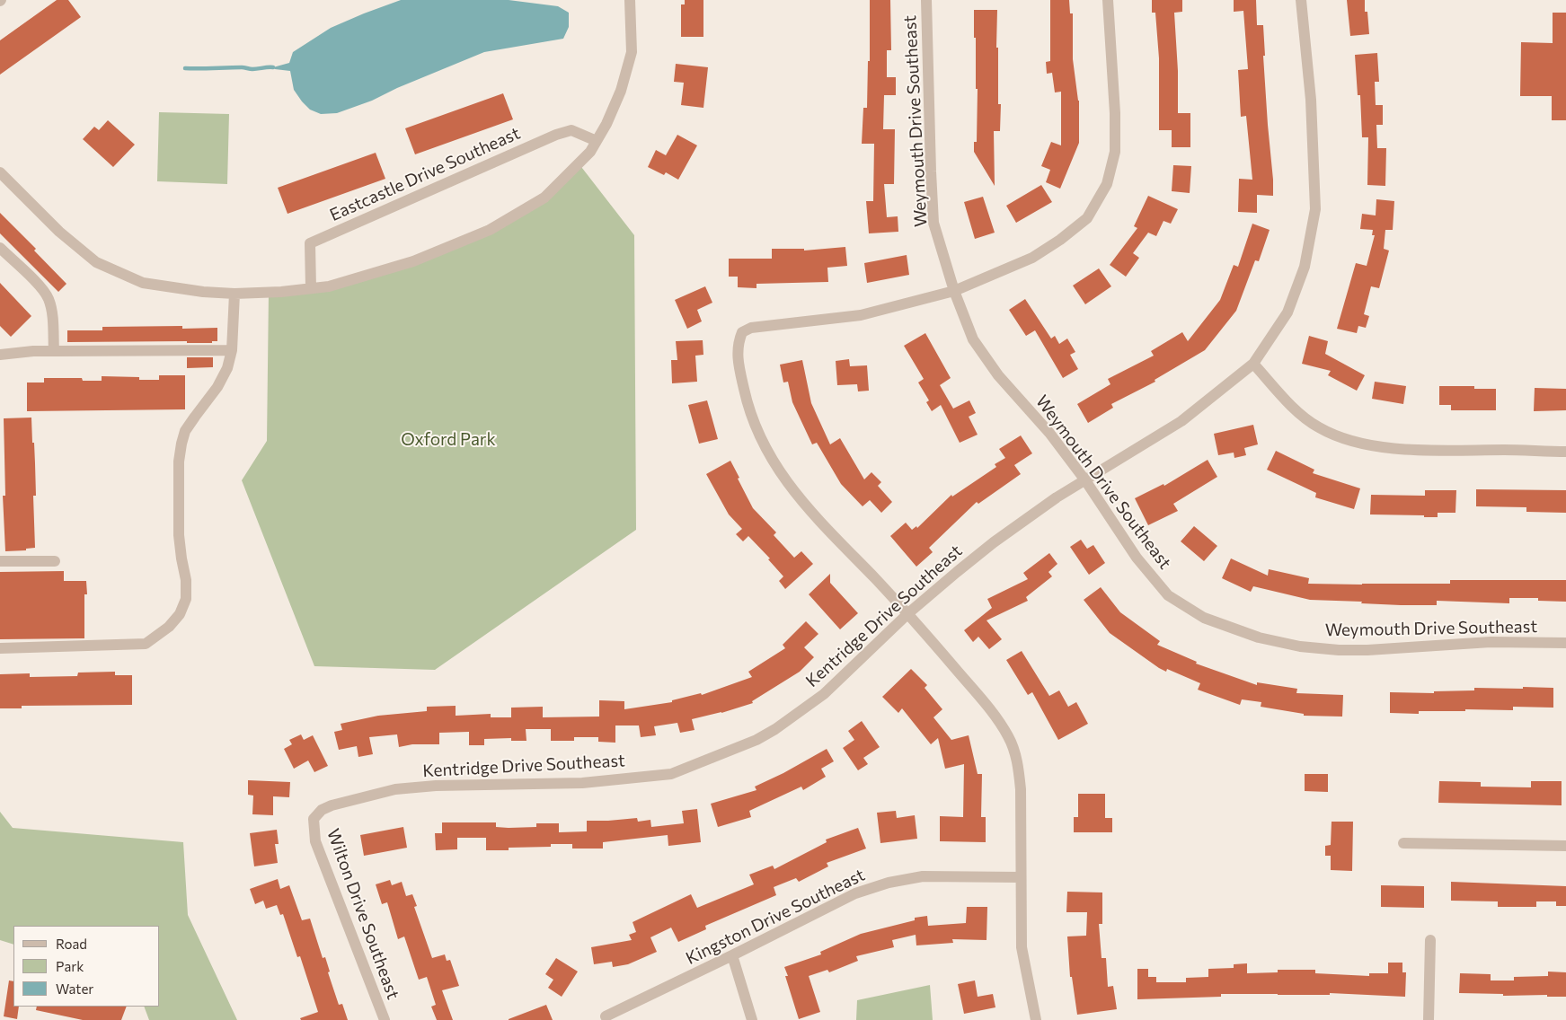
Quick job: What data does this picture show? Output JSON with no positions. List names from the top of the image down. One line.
{"streets":{"street":["Weymouth Drive Southeast","Eastcastle Drive Southeast","Kentridge Drive Southeast","Wilton Drive Southeast","Kingston Drive Southeast"]},"crossings":[["Weymouth Drive Southeast","Kentridge Drive Southeast"],["Kentridge Drive Southeast","Wilton Drive Southeast"]],"parks":["Oxford Park"],"legend":["Road","Park","Water"]}
